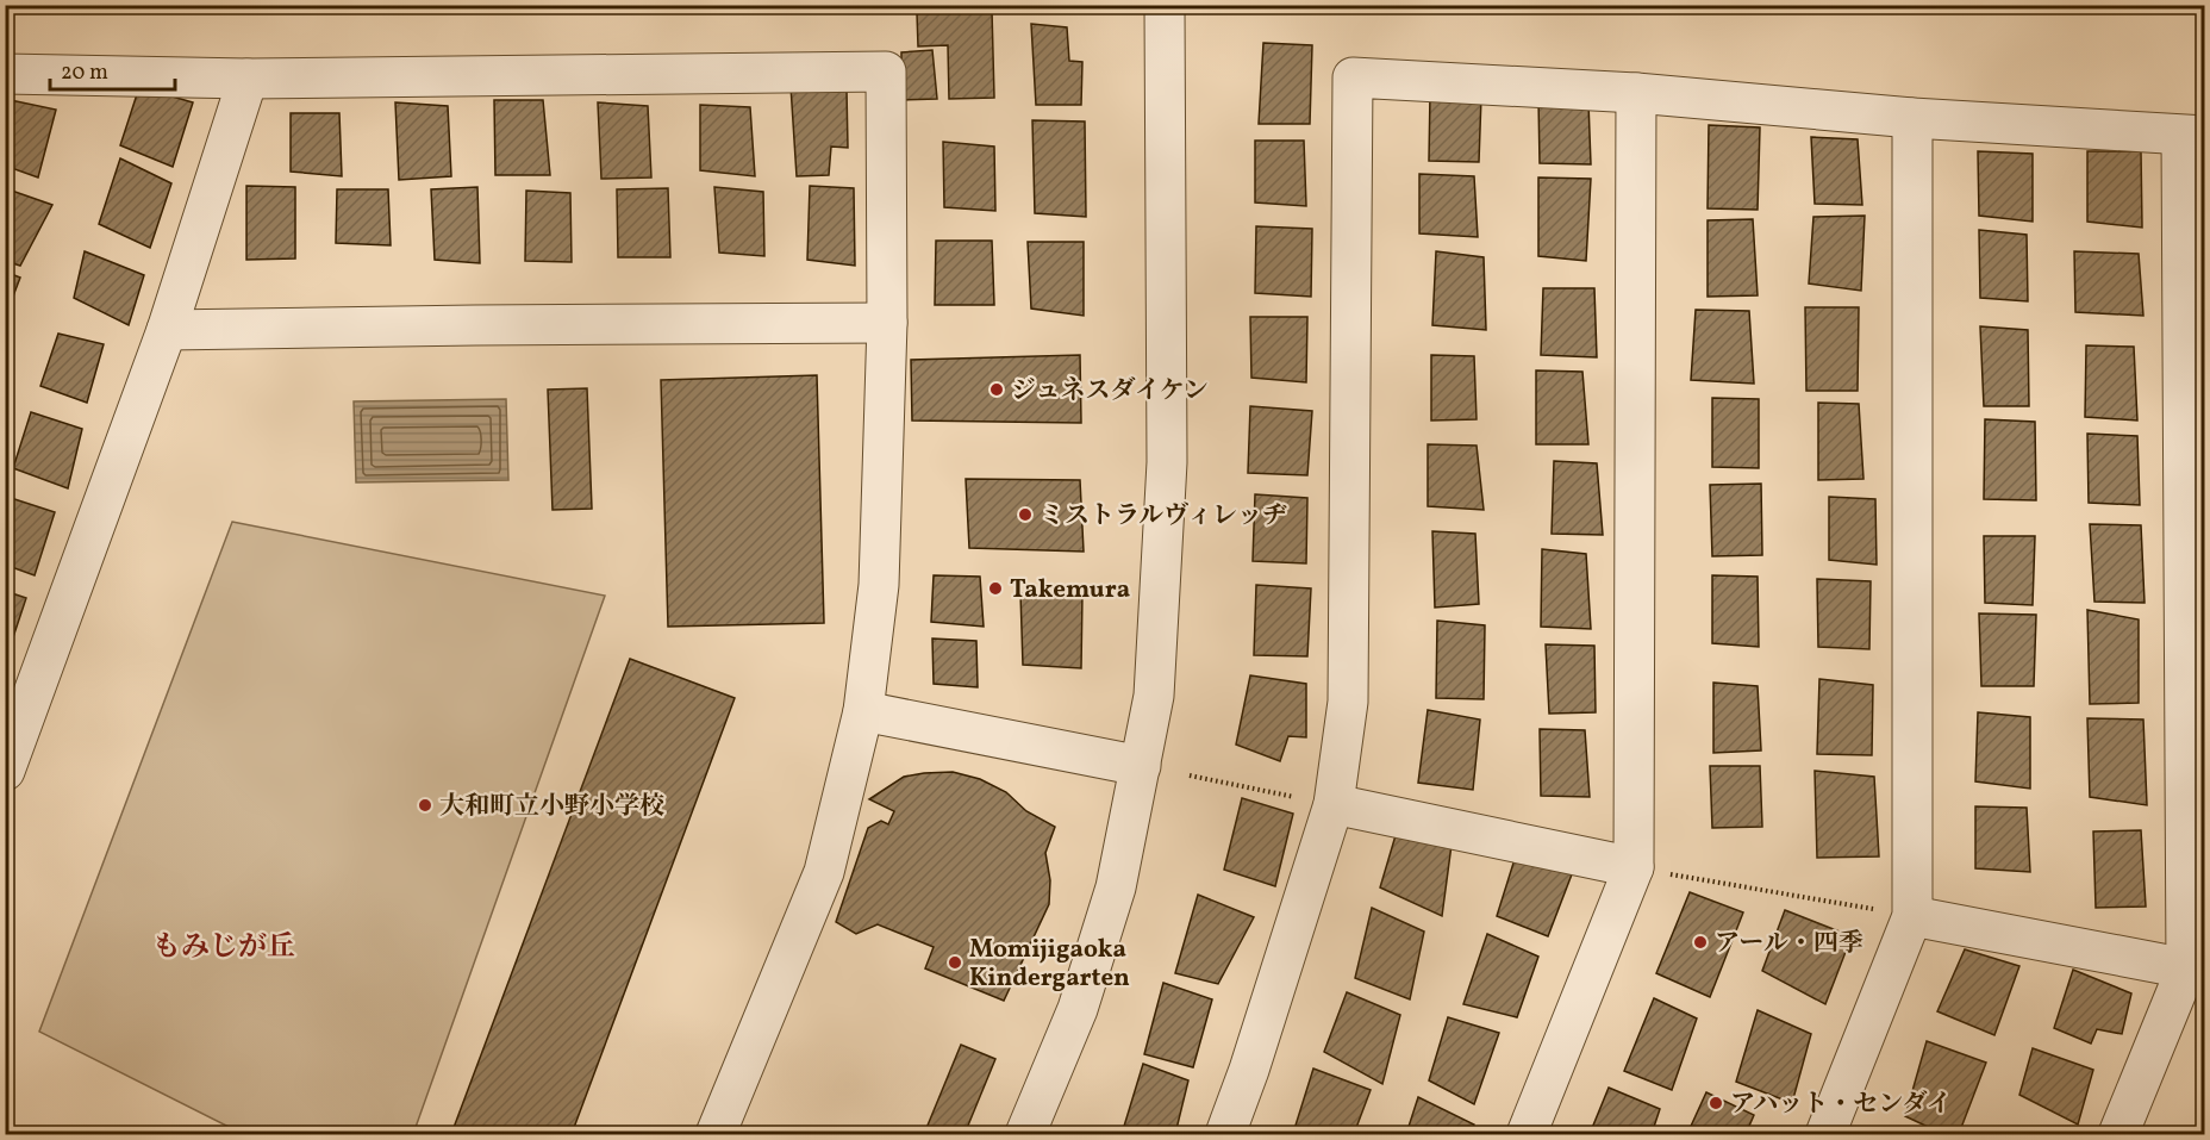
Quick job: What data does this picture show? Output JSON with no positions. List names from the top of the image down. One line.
{"districts":["もみじが丘"],"places":["ジュネスダイケン","ミストラルヴィレッヂ","Takemura","大和町立小野小学校","アール・四季","Momijigaoka Kindergarten","アハット・センダイ"],"scale_bar":"20 m"}
